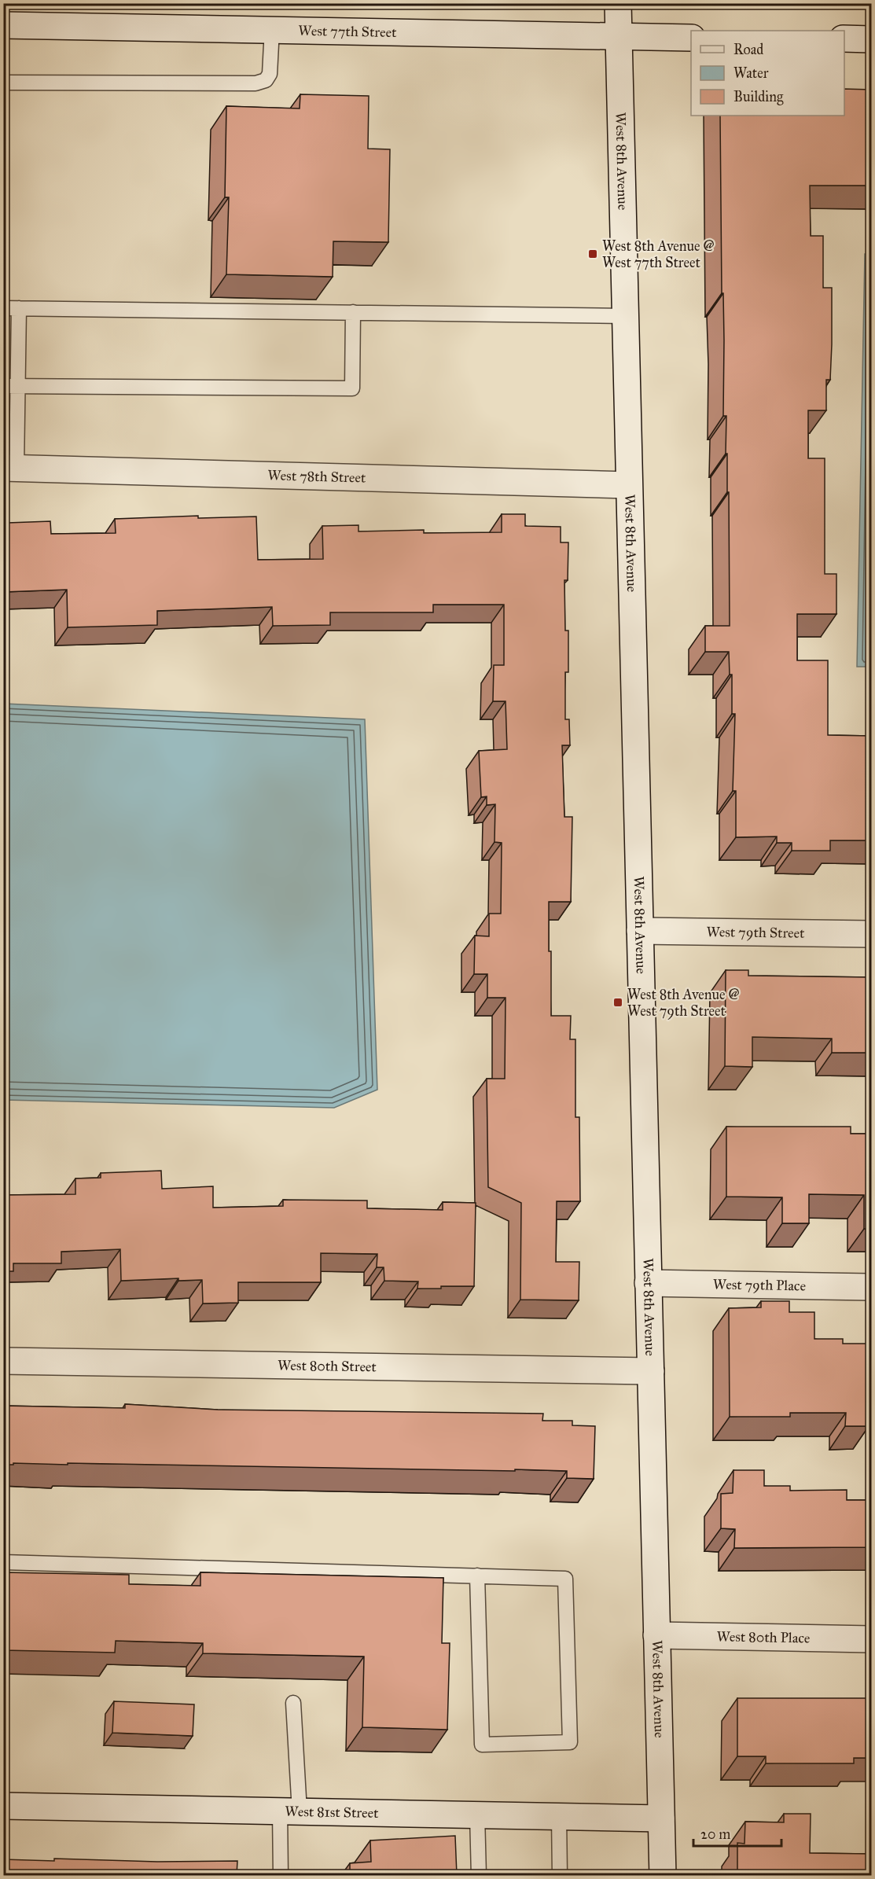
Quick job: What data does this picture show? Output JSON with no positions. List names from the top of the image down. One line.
{"streets":{"street":["West 77th Street","West 8th Avenue","West 78th Street","West 79th Street","West 79th Place","West 80th Street","West 80th Place","West 81st Street"]},"crossings":[["West 77th Street","West 8th Avenue"],["West 8th Avenue","West 78th Street"],["West 8th Avenue","West 79th Street"],["West 8th Avenue","West 79th Place"],["West 8th Avenue","West 80th Street"],["West 8th Avenue","West 80th Place"],["West 8th Avenue","West 81st Street"]],"places":{"transit":["West 8th Avenue @ West 77th Street","West 8th Avenue @ West 79th Street"]},"legend":["Road","Water","Building"],"scale_bar":"20 m"}
